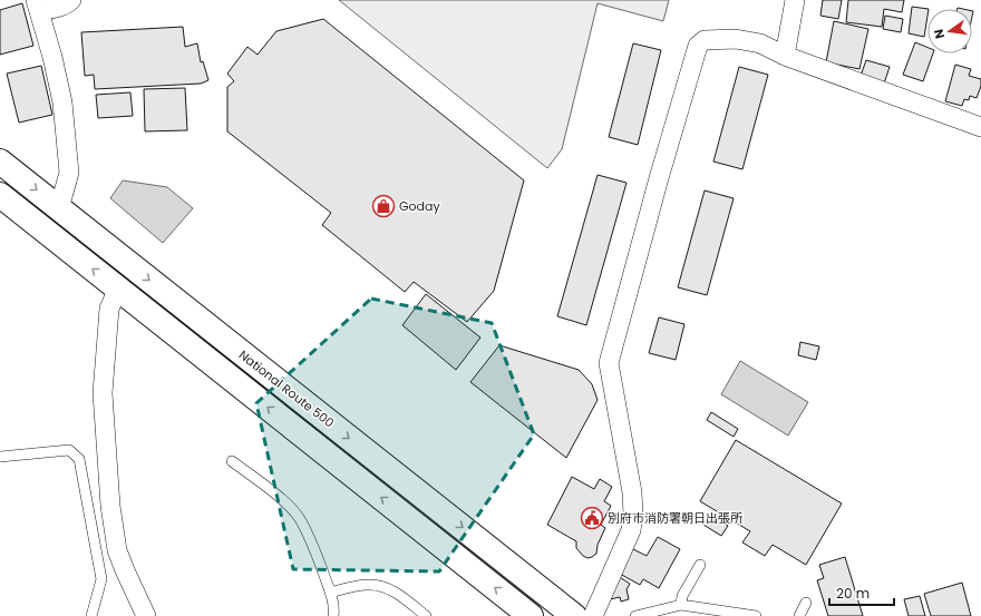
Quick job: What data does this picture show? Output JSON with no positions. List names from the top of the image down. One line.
{"streets":{"highway":["National Route 500"]},"places":{"shop":["Goday"],"public building":["別府市消防署朝日出張所"]},"scale_bar":"20 m","north":"left"}
